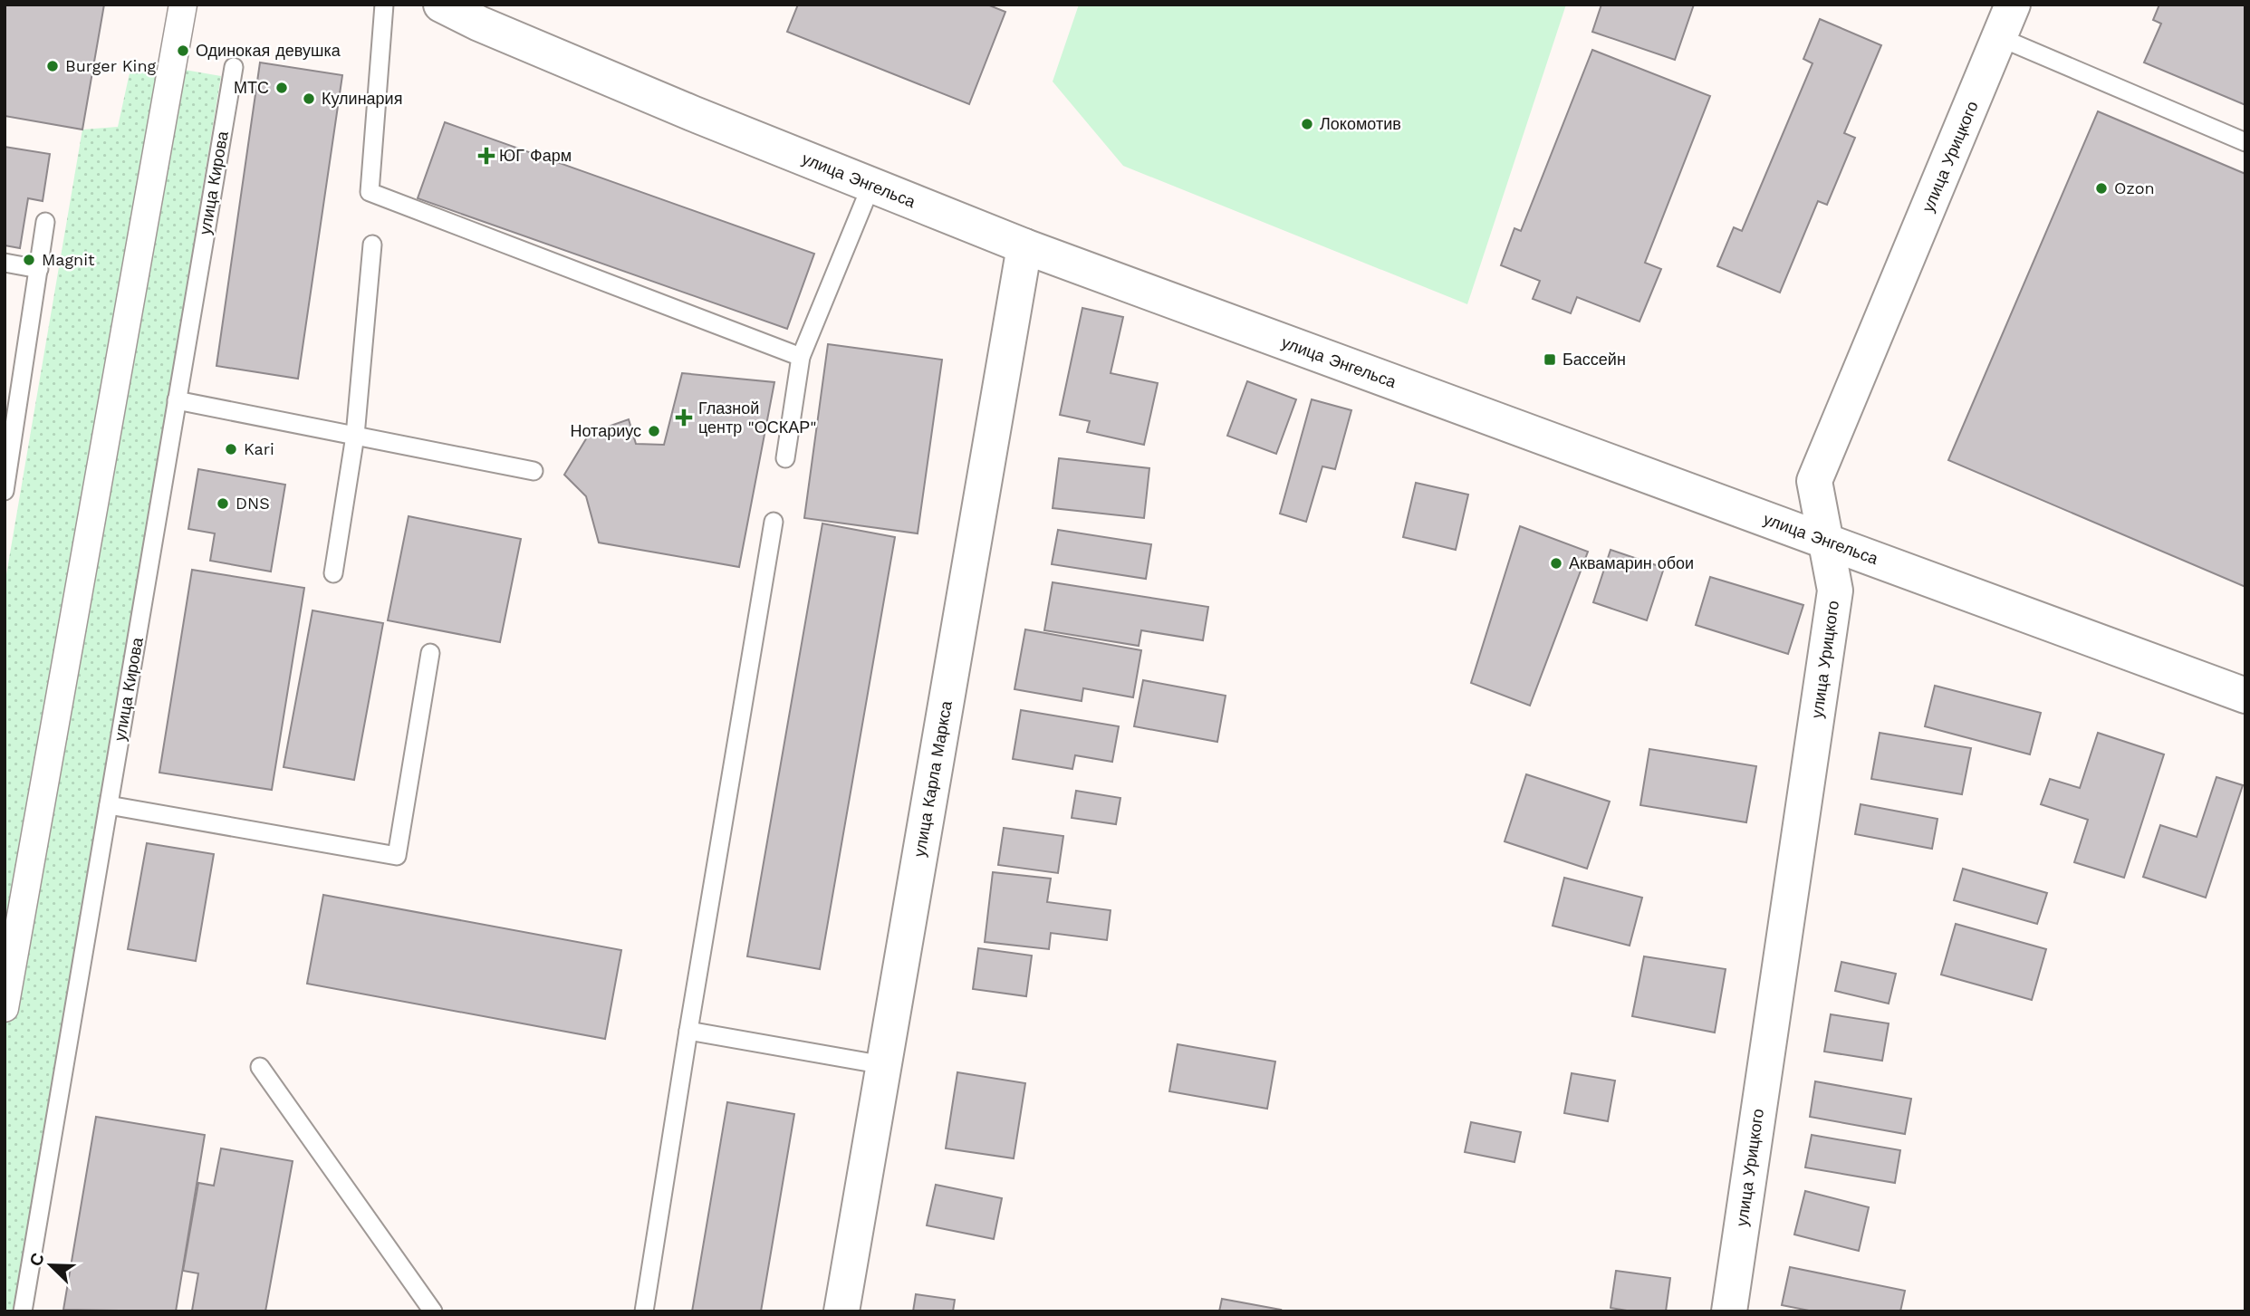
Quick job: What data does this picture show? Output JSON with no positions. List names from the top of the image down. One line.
{"streets":{"street":["улица Урицкого","улица Энгельса","улица Карла Маркса"],"lane":["улица Кирова"]},"crossings":[["улица Урицкого","улица Энгельса"],["улица Энгельса","улица Карла Маркса"]],"places":{"other":["Одинокая девушка","Burger King","МТС","Кулинария","Локомотив","Ozon","Magnit","Нотариус","Kari","DNS","Аквамарин обои"],"health":["ЮГ Фарм","Глазной центр \"ОСКАР\""],"transit":["Бассейн"]},"north":"top left"}
